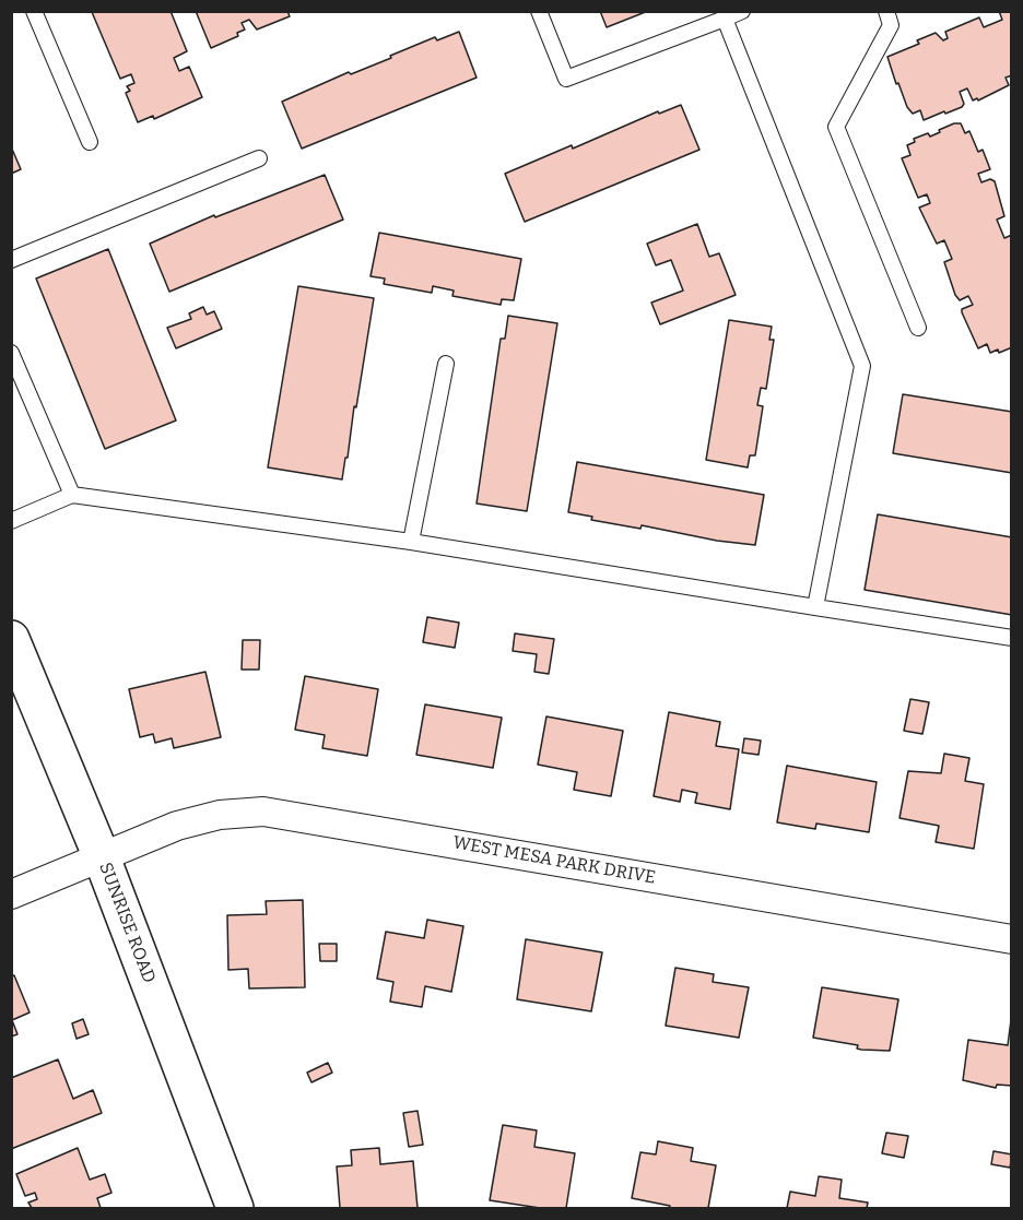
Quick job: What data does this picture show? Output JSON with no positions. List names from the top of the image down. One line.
{"streets":{"main road":["SUNRISE ROAD"],"street":["WEST MESA PARK DRIVE"]},"crossings":[["WEST MESA PARK DRIVE","SUNRISE ROAD"]]}
